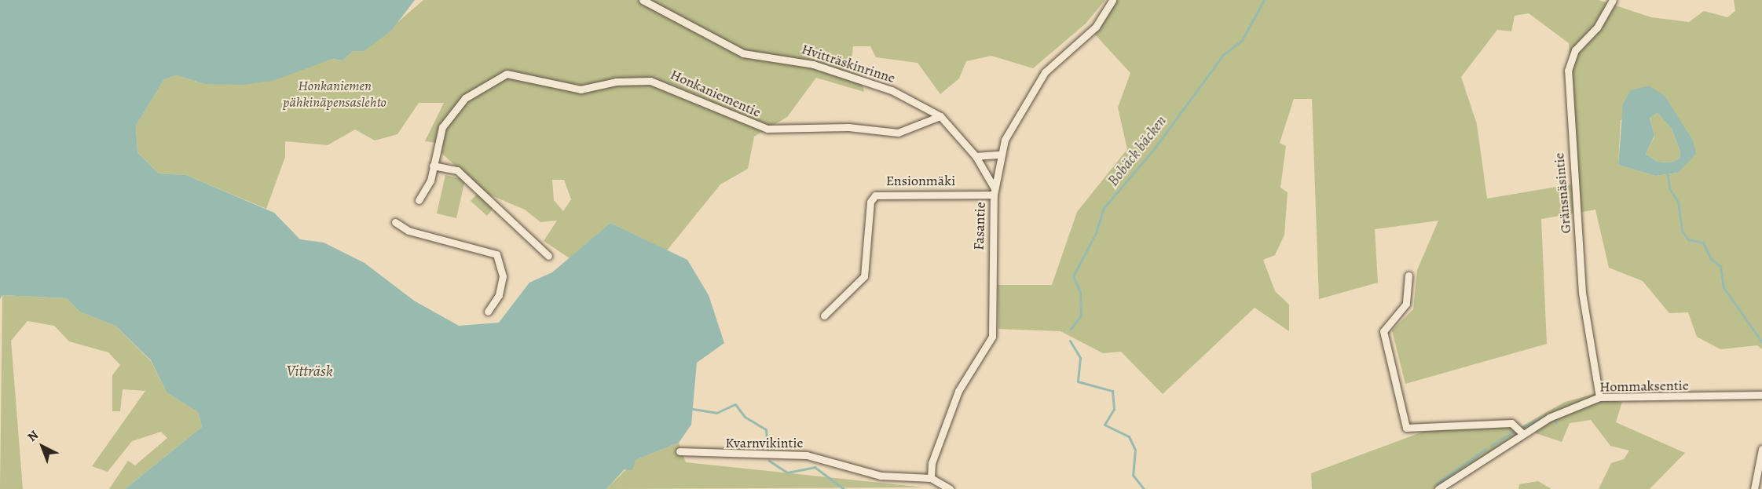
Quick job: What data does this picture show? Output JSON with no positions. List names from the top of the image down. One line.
{"streets":{"street":["Hvitträskinrinne","Honkaniementie","Ensionmäki","Gränsnäsintie","Fasantie","Hommaksentie","Kvarnvikintie"]},"crossings":[["Hvitträskinrinne","Honkaniementie"],["Ensionmäki","Fasantie"],["Gränsnäsintie","Hommaksentie"],["Fasantie","Kvarnvikintie"]],"water":["Bobäck bäcken","Vitträsk"],"parks":["Honkaniemen pähkinäpensaslehto"],"north":"top left"}
